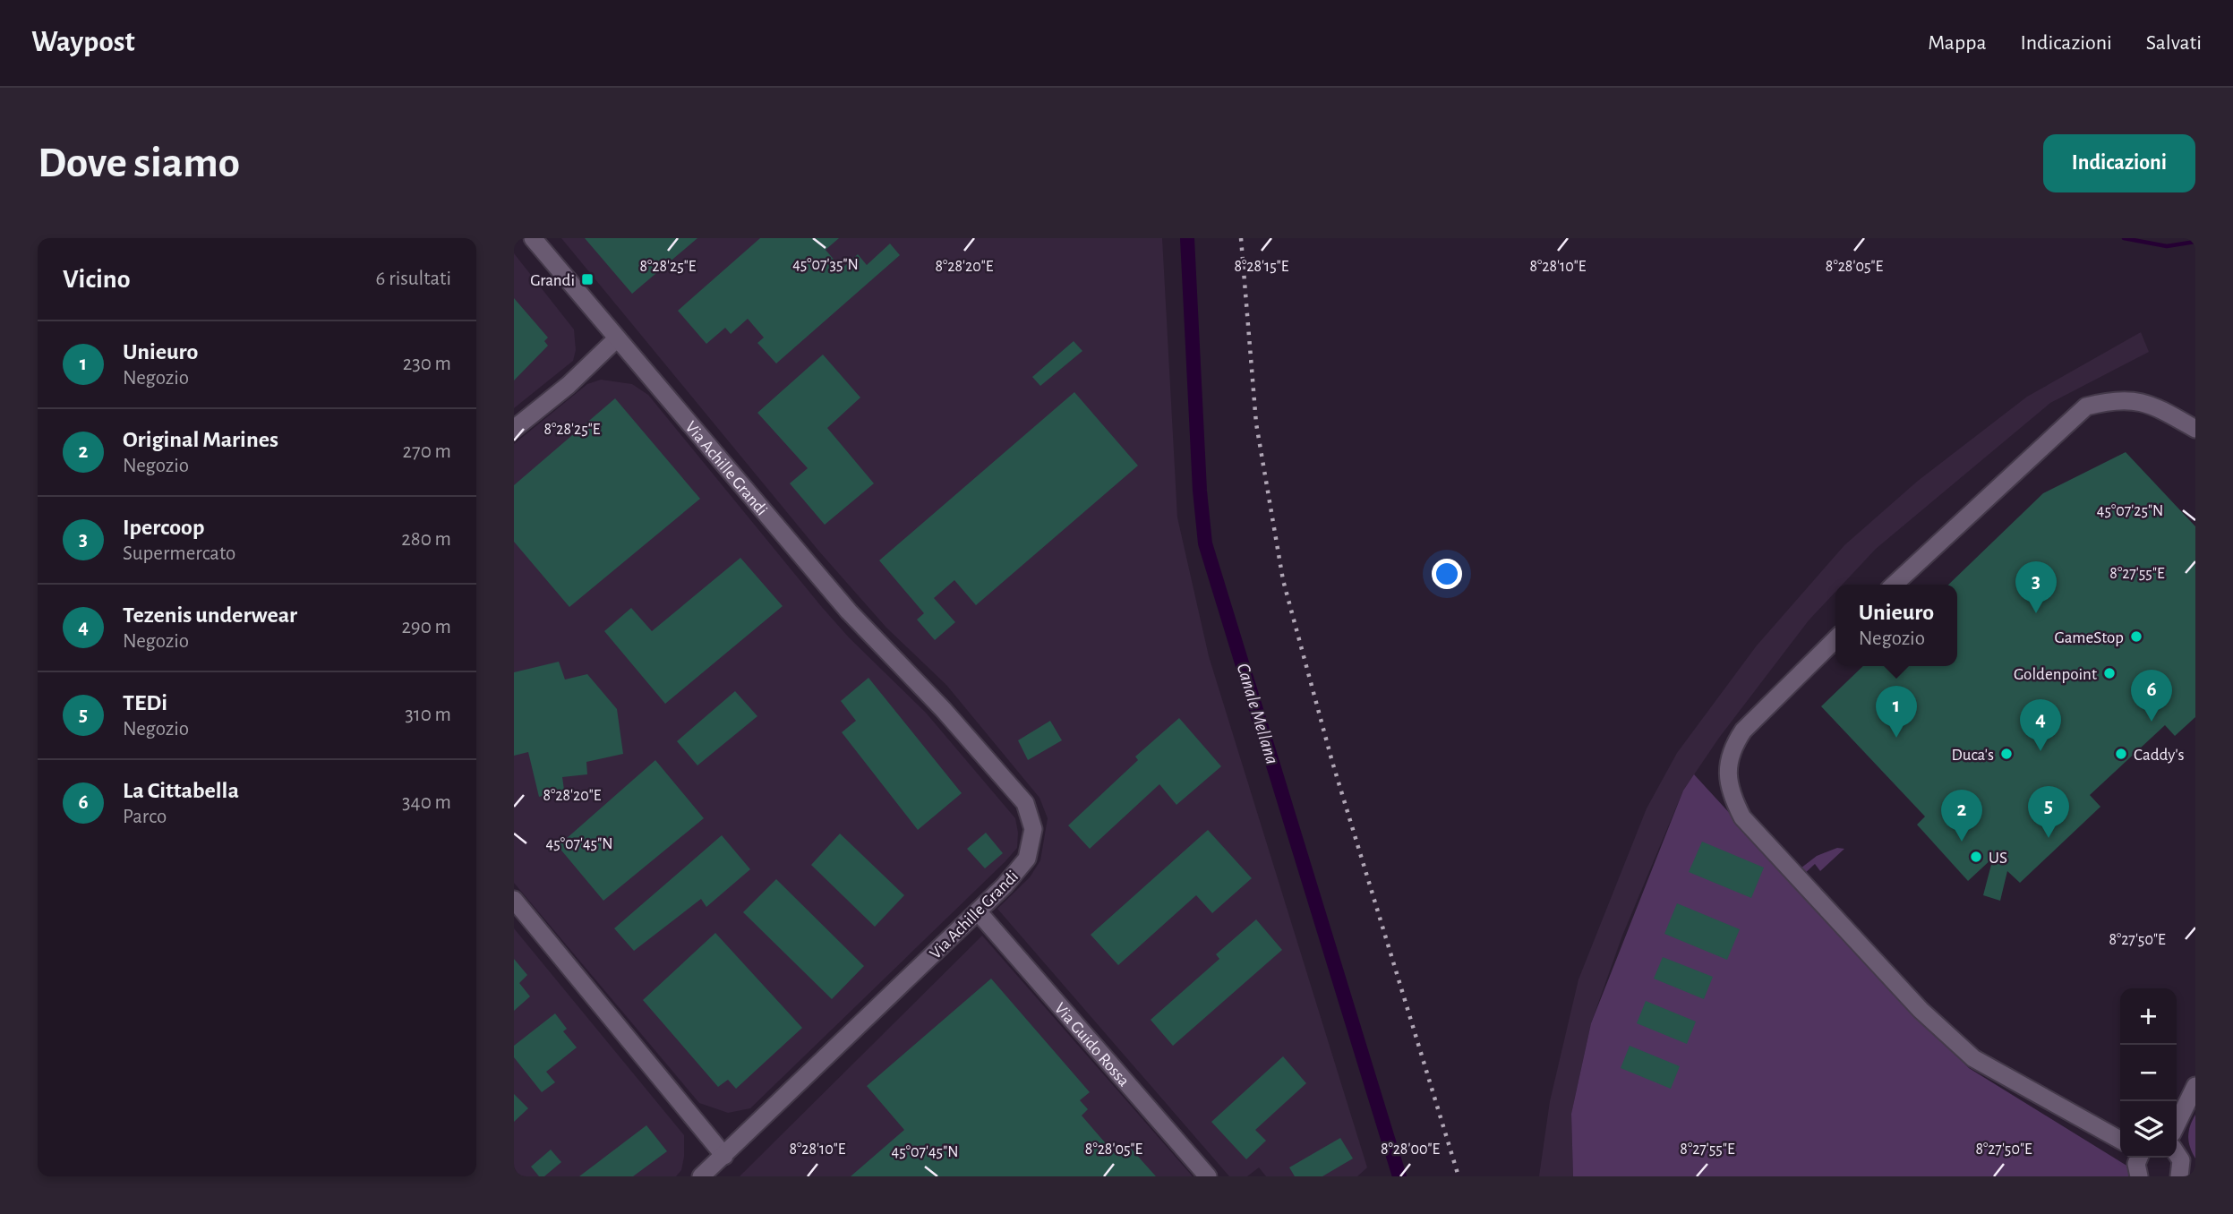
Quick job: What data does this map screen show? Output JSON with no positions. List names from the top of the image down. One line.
{"streets":{"street":["Via Achille Grandi","Via Guido Rossa"]},"crossings":[["Via Achille Grandi","Via Guido Rossa"]],"water":["Canale Mellana"],"places":{"transit":["Grandi"],"other":["GameStop","Goldenpoint","Duca's","Caddy's","US"]},"page":{"header":"Waypost","nav":["Mappa","Indicazioni","Salvati"],"buttons":"Indicazioni","title":"Dove siamo","heading":["Vicino","6 risultati"],"list":[{"mark":"1","name":"Unieuro","note":"Negozio","value":"230 m"},{"mark":"2","name":"Original Marines","note":"Negozio","value":"270 m"},{"mark":"3","name":"Ipercoop","note":"Supermercato","value":"280 m"},{"mark":"4","name":"Tezenis underwear","note":"Negozio","value":"290 m"},{"mark":"5","name":"TEDi","note":"Negozio","value":"310 m"},{"mark":"6","name":"La Cittabella","note":"Parco","value":"340 m"}],"pins":["3","6","1","4","5","2"],"popup":["Unieuro","Negozio"],"map_buttons":["+","−"]},"coordinates":["45°07'35\"N","8°28'25\"E","8°28'20\"E","8°28'15\"E","8°28'10\"E","8°28'05\"E","45°07'25\"N","8°27'55\"E","45°07'45\"N","8°27'50\"E","8°28'00\"E"]}
